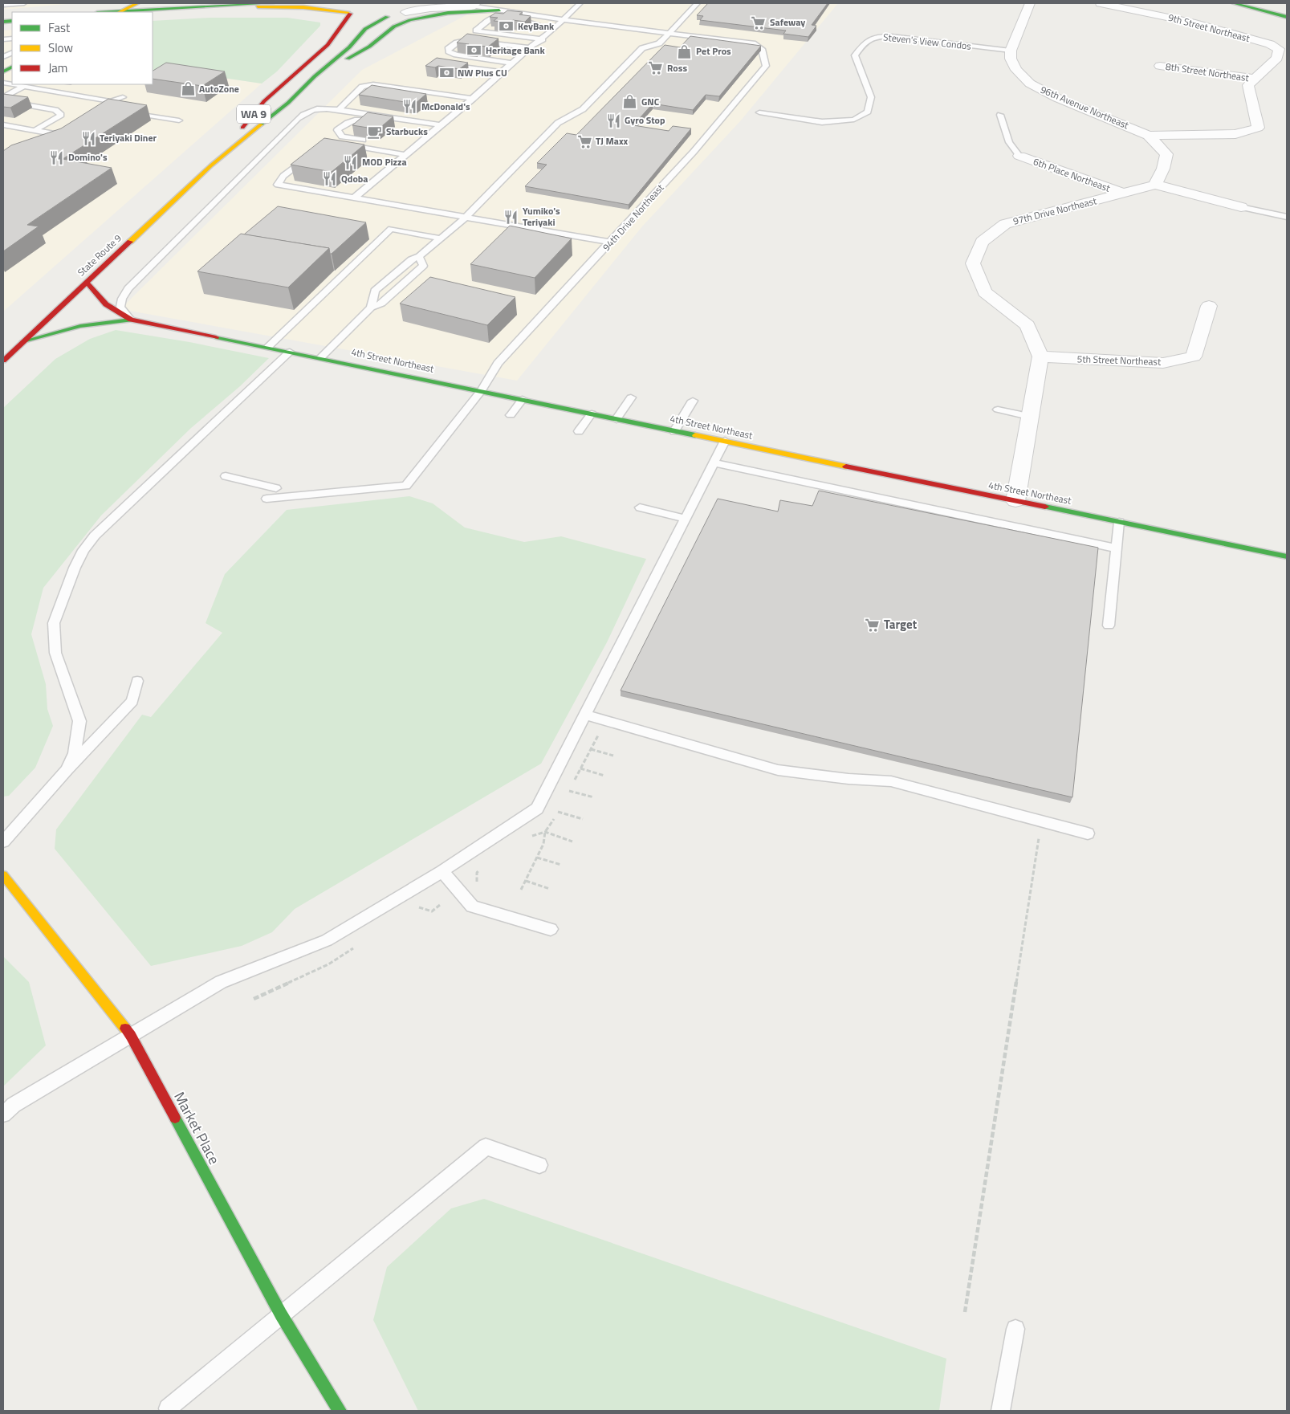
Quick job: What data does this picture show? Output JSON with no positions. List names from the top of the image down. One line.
{"streets":{"main road":["WA 9","State Route 9","4th Street Northeast","Market Place"],"street":["9th Street Northeast","8th Street Northeast","96th Avenue Northeast","6th Place Northeast","97th Drive Northeast","5th Street Northeast"],"lane":["Steven's View Condos","94th Drive Northeast"]},"crossings":[["9th Street Northeast","8th Street Northeast"],["Steven's View Condos","96th Avenue Northeast"],["96th Avenue Northeast","97th Drive Northeast"],["6th Place Northeast","97th Drive Northeast"],["97th Drive Northeast","5th Street Northeast"],["94th Drive Northeast","4th Street Northeast"]],"places":{"supermarket":["Safeway","Ross","TJ Maxx","Target"],"bank":["KeyBank","Heritage Bank","NW Plus CU"],"shop":["Pet Pros","AutoZone","GNC"],"restaurant":["McDonald's","Gyro Stop","Teriyaki Diner","Domino's","MOD Pizza","Qdoba","Yumiko's Teriyaki"],"cafe":["Starbucks"]},"legend":["Fast","Slow","Jam"]}
